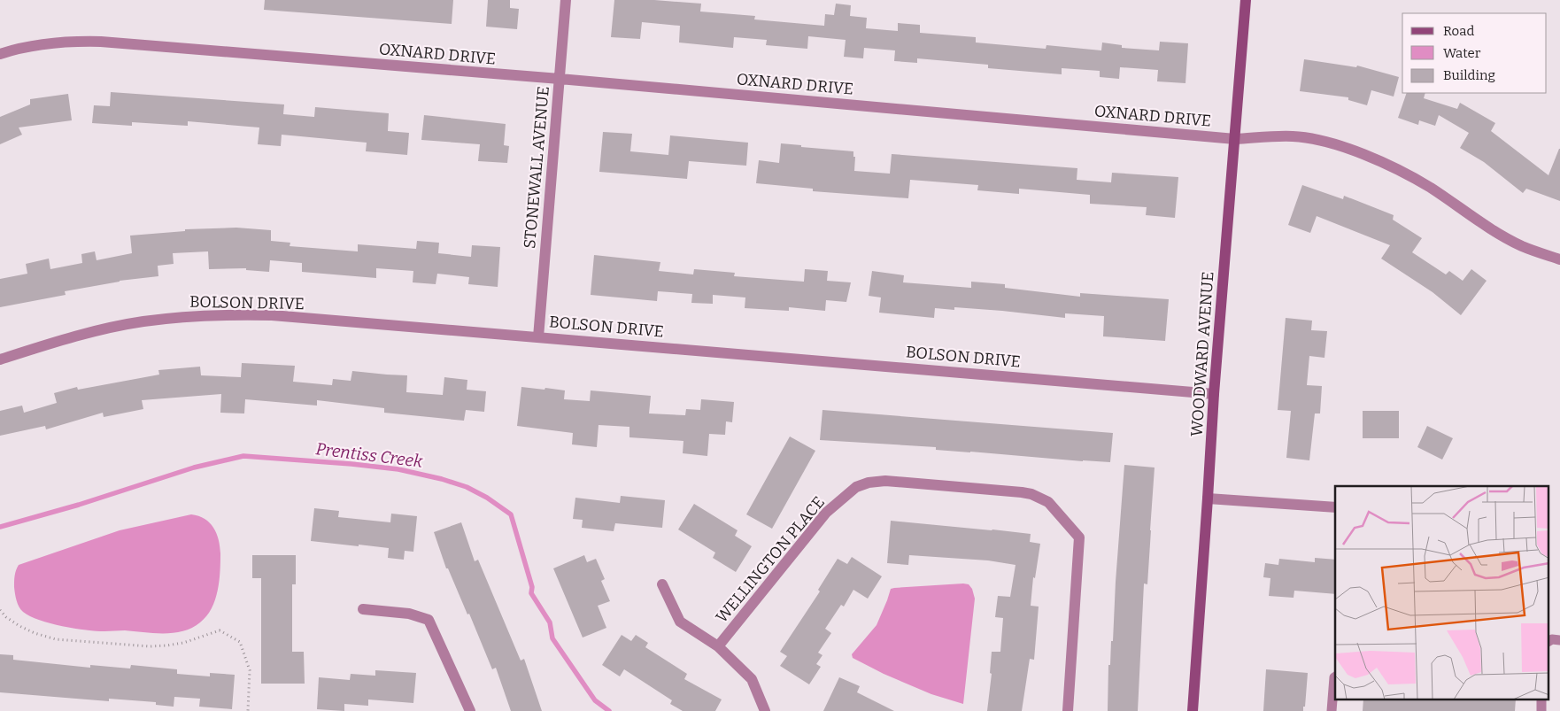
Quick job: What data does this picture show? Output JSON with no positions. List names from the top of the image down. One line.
{"streets":{"main road":["WOODWARD AVENUE"],"street":["OXNARD DRIVE","STONEWALL AVENUE","BOLSON DRIVE","WELLINGTON PLACE"]},"crossings":[["OXNARD DRIVE","STONEWALL AVENUE"],["OXNARD DRIVE","WOODWARD AVENUE"],["STONEWALL AVENUE","BOLSON DRIVE"],["BOLSON DRIVE","WOODWARD AVENUE"]],"water":["Prentiss Creek"],"legend":["Road","Water","Building"]}
